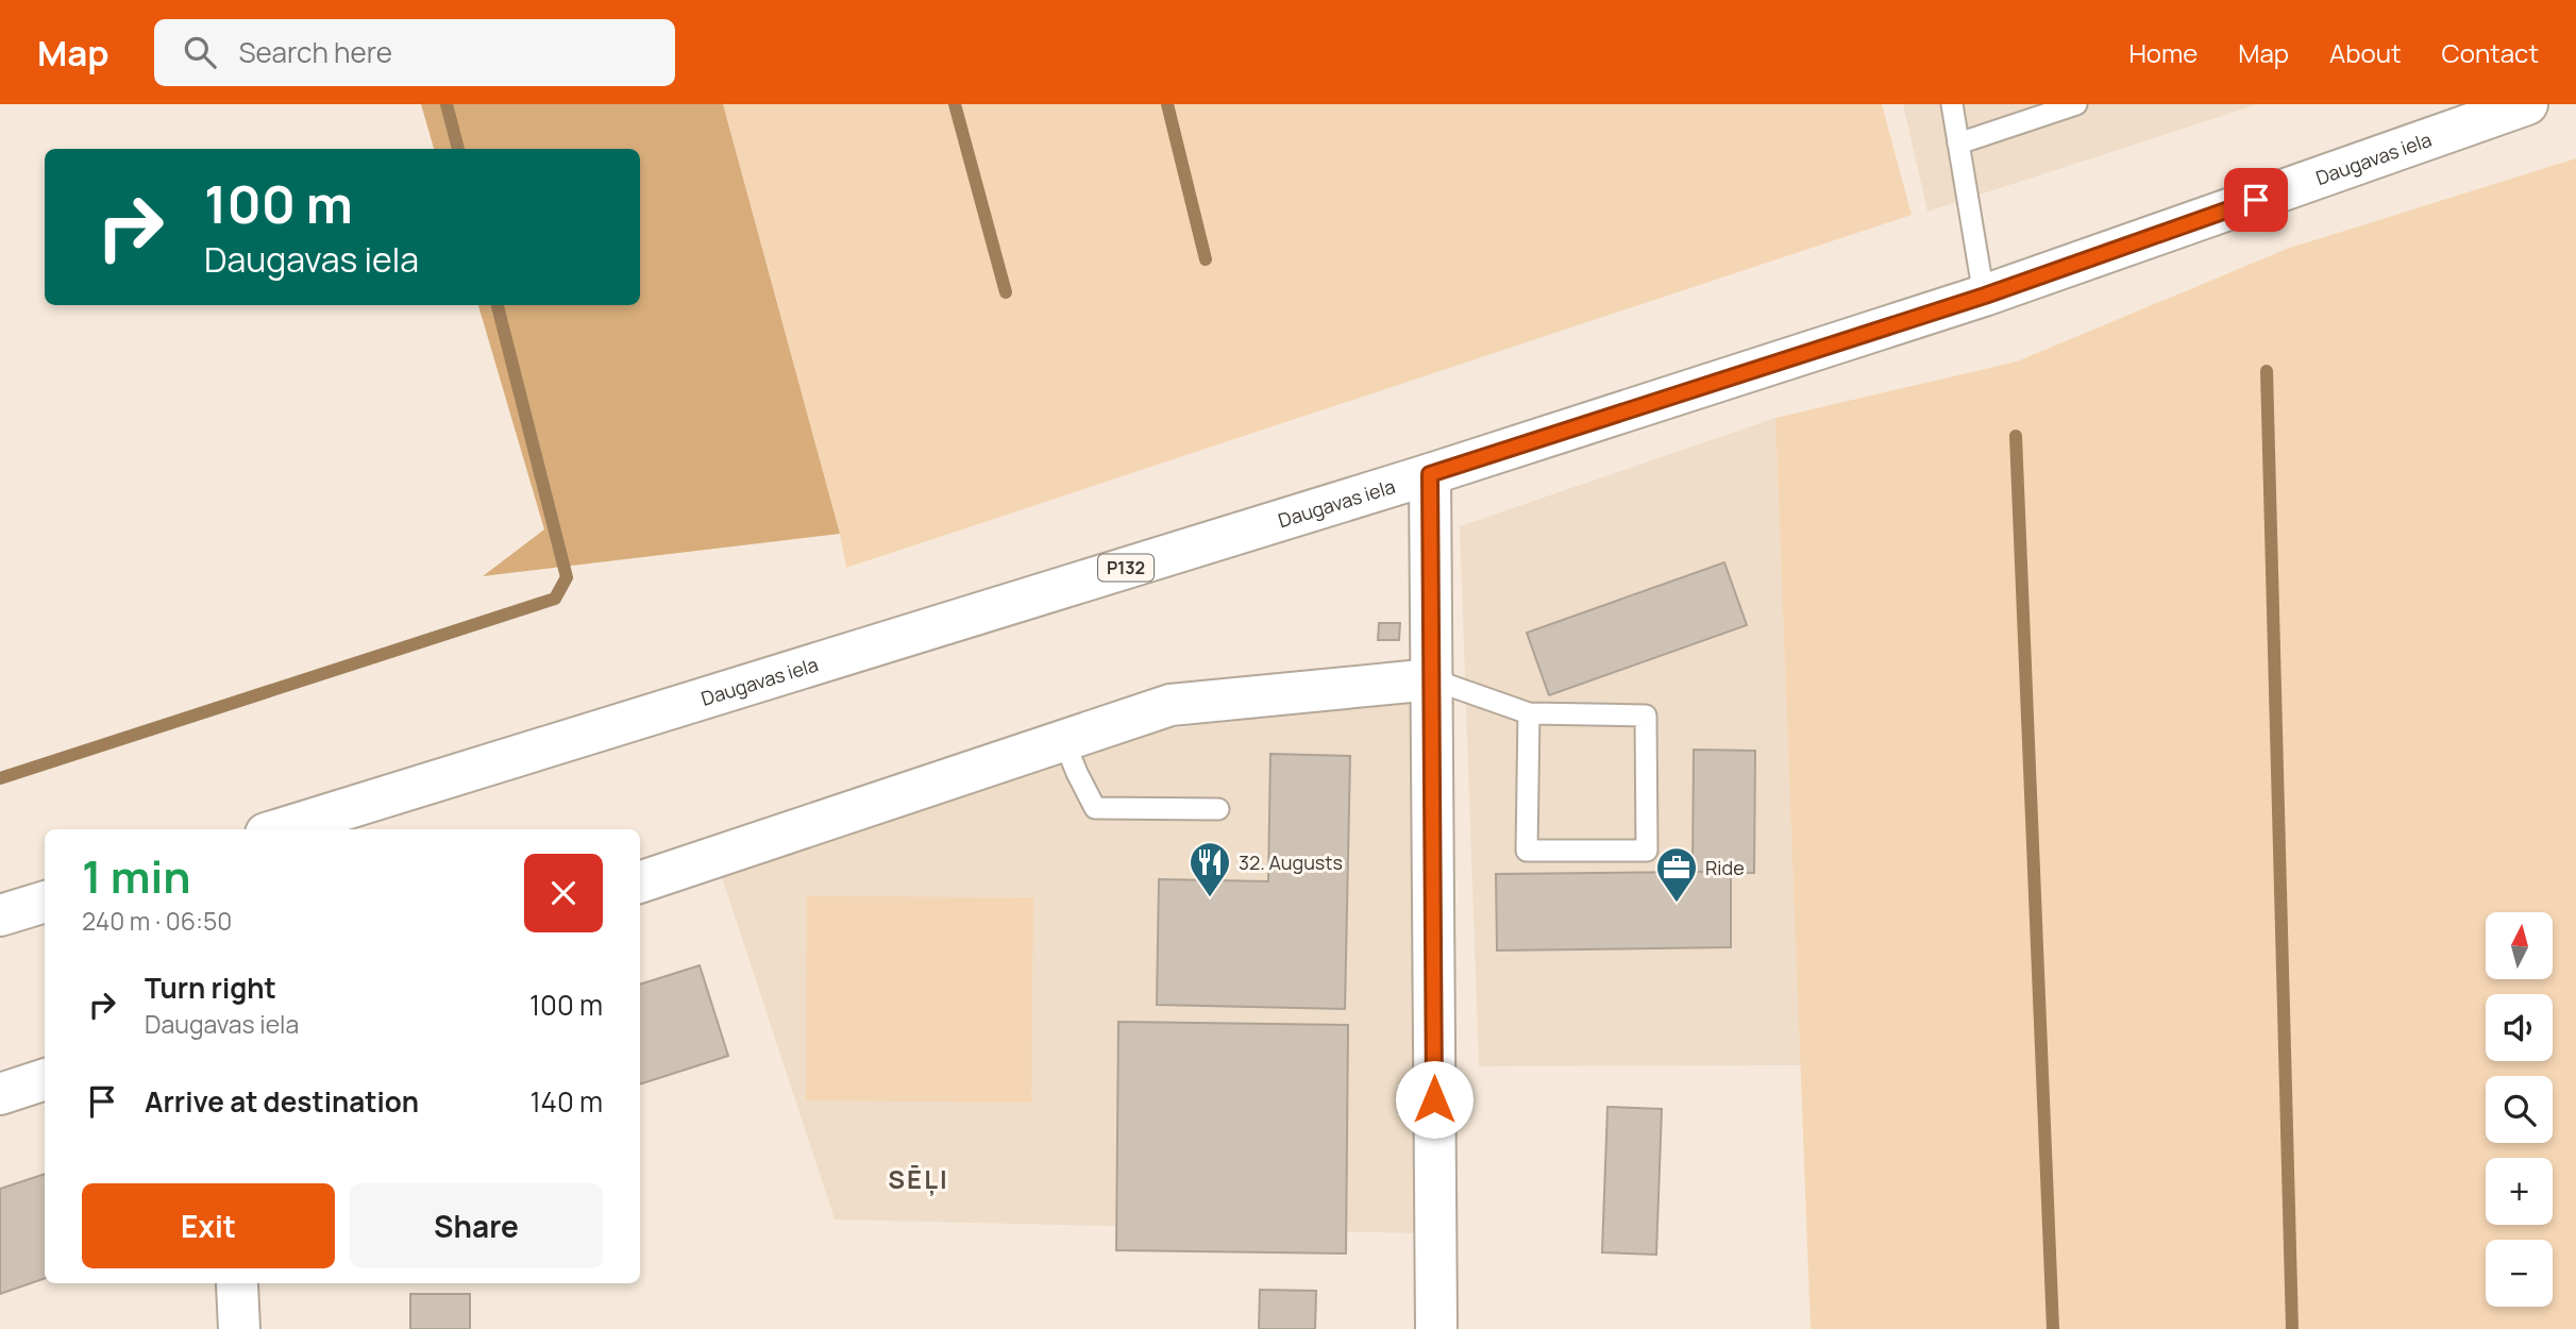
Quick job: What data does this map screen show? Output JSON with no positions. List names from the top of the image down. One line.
{"streets":{"main road":["Daugavas iela","P132"]},"districts":["SĒĻI"],"places":{"restaurant":["32. Augusts"],"office":["Ride"]},"north":"top","page":{"header":"Map","search":"Search here","nav":["Home","Map","About","Contact"],"turn":["100 m","Daugavas iela"],"heading":["1 min","240 m · 06:50"],"map_buttons":["+","−"],"list":[{"name":"Turn right","note":"Daugavas iela","value":"100 m"},{"name":"Arrive at destination","value":"140 m"}],"buttons":["Exit","Share"]}}
